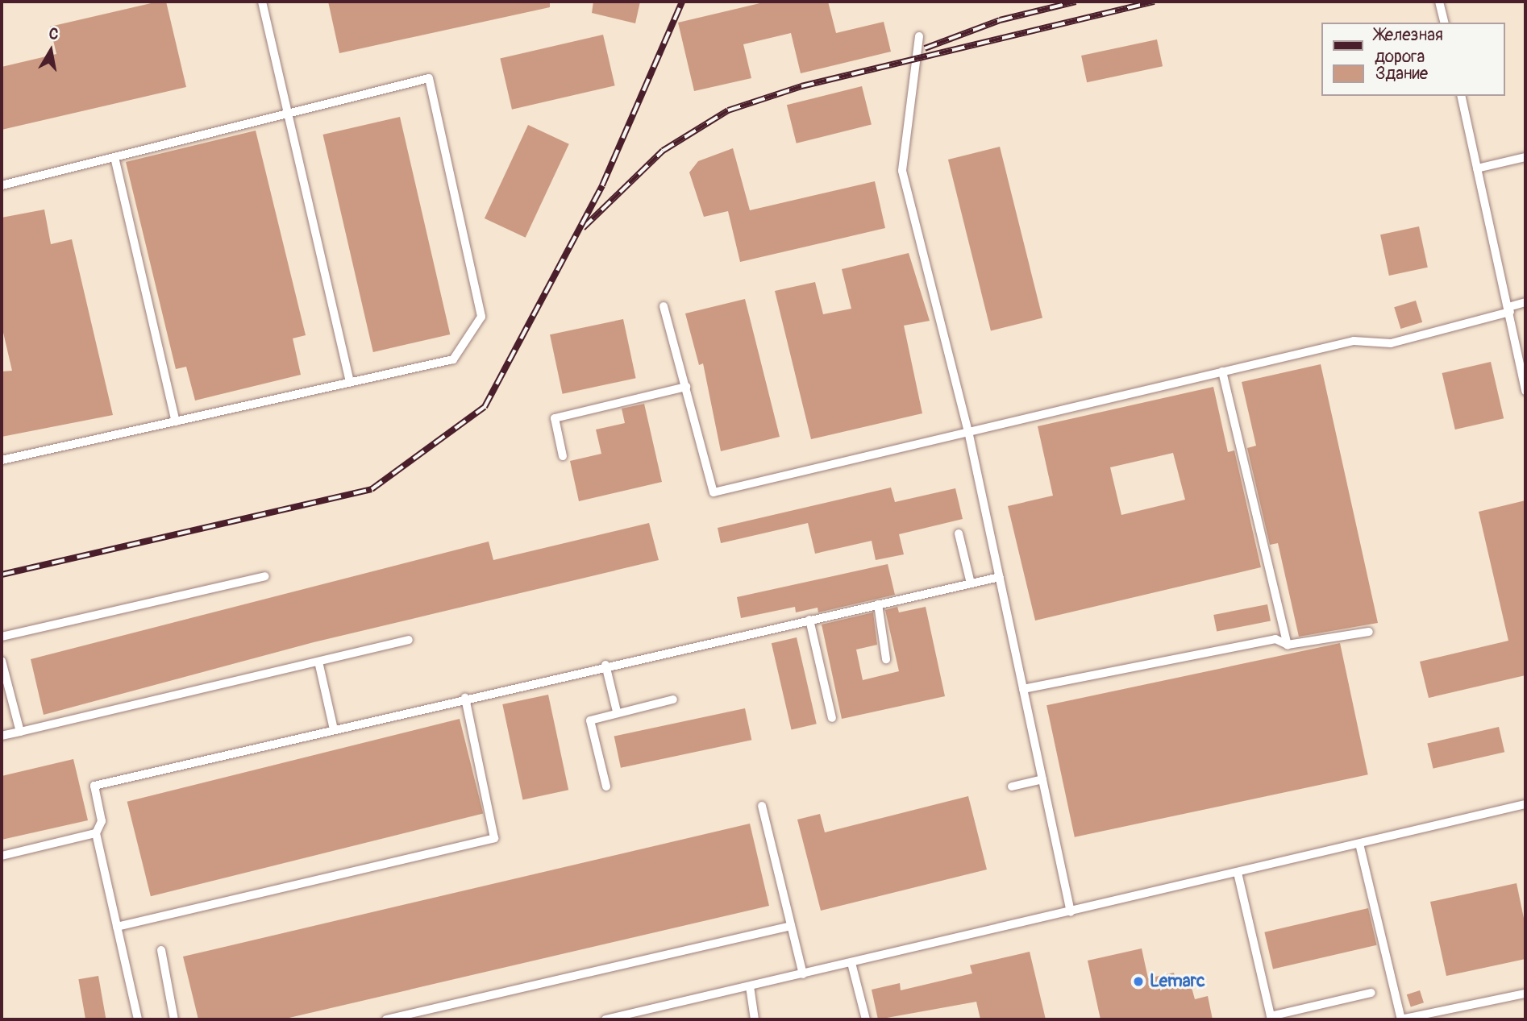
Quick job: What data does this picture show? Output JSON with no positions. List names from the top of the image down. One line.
{"places":["Lemarc"],"legend":["Железная дорога","Здание"],"north":"top"}
